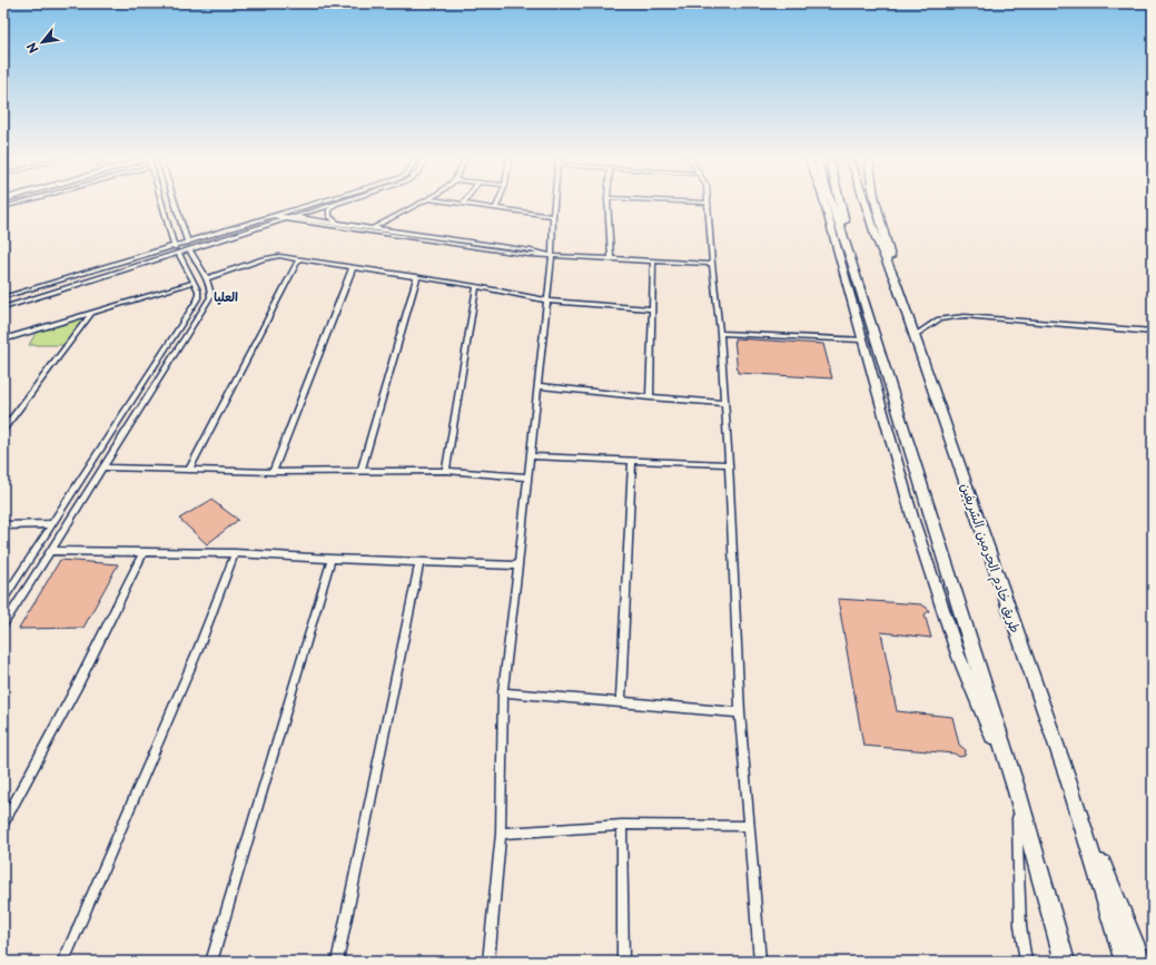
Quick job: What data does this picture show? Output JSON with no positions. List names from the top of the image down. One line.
{"streets":{"highway":["طريق خادم الحرمين الشريفين"]},"districts":["العليا"],"north":"bottom left"}
